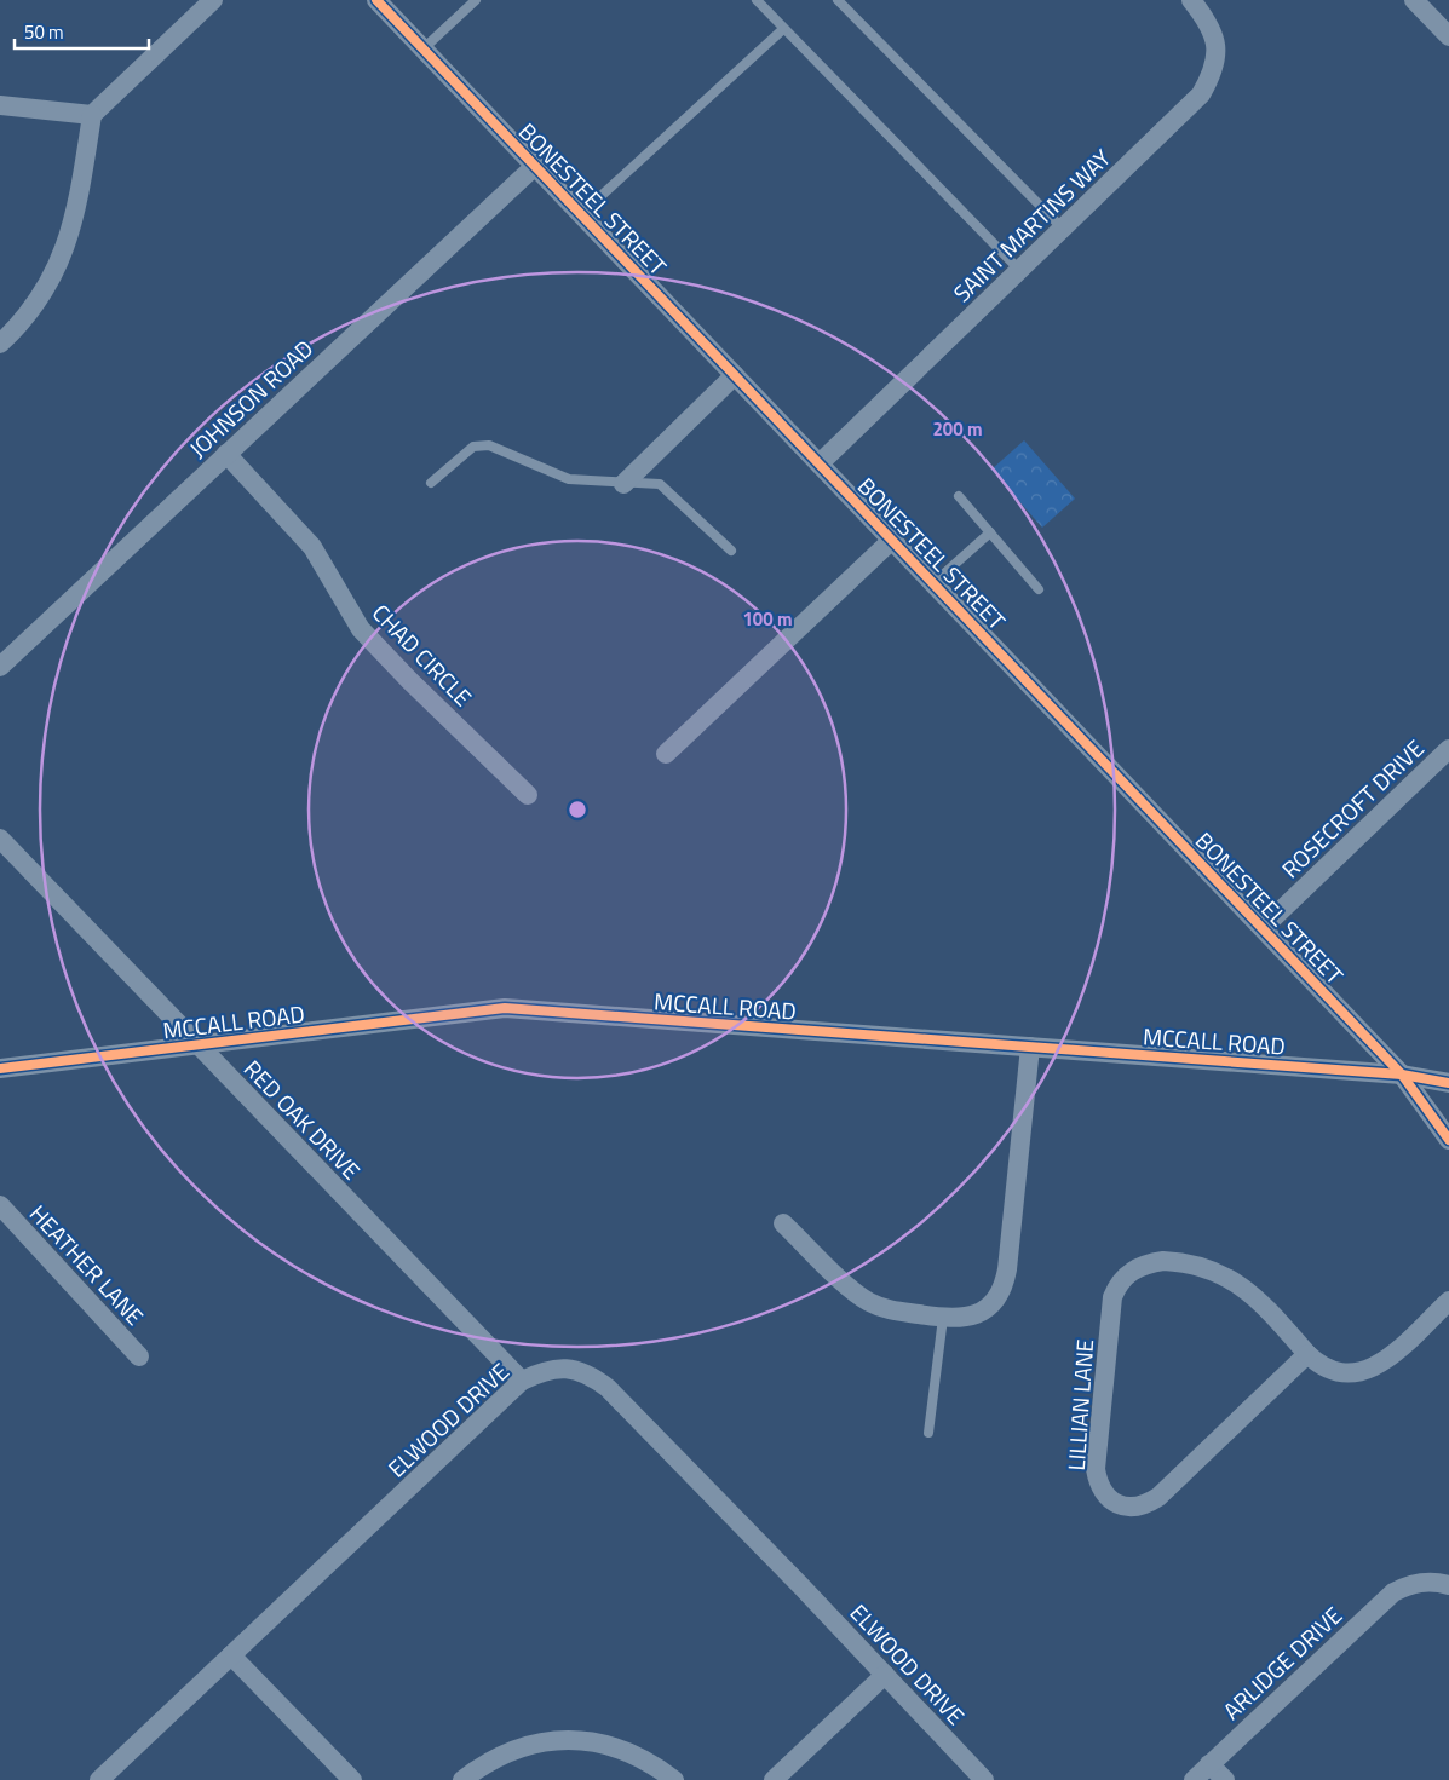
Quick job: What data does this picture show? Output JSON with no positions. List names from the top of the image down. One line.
{"streets":{"street":["BONESTEEL STREET","SAINT MARTINS WAY","JOHNSON ROAD","CHAD CIRCLE","ROSECROFT DRIVE","MCCALL ROAD","RED OAK DRIVE","HEATHER LANE","LILLIAN LANE","ELWOOD DRIVE","ARLIDGE DRIVE"]},"crossings":[["BONESTEEL STREET","SAINT MARTINS WAY"],["BONESTEEL STREET","JOHNSON ROAD"],["BONESTEEL STREET","ROSECROFT DRIVE"],["BONESTEEL STREET","MCCALL ROAD"],["JOHNSON ROAD","CHAD CIRCLE"],["MCCALL ROAD","RED OAK DRIVE"],["RED OAK DRIVE","ELWOOD DRIVE"]],"scale_bar":"50 m","rings":["200 m","100 m"]}
